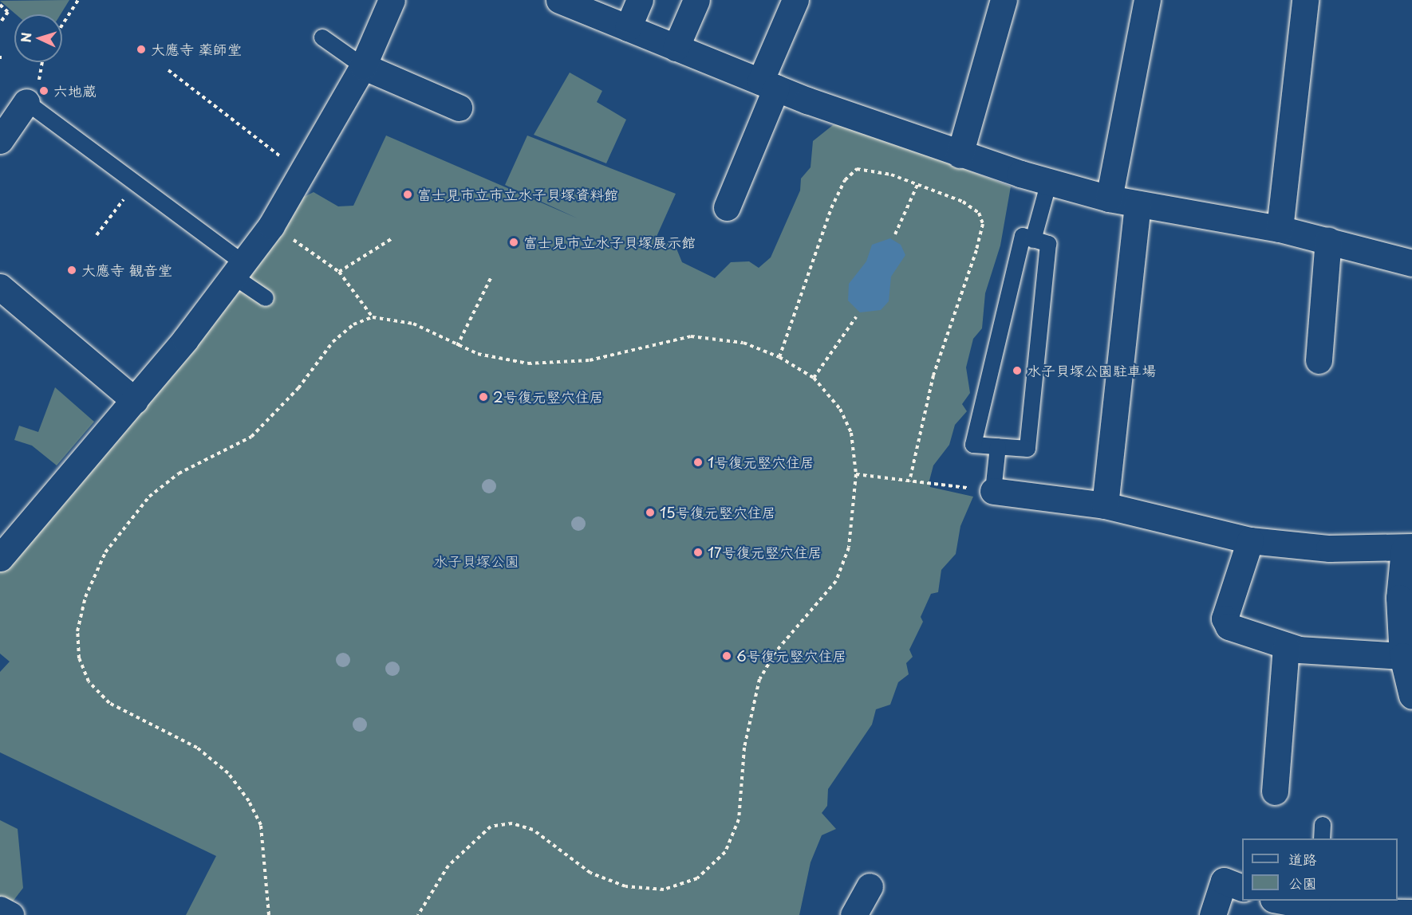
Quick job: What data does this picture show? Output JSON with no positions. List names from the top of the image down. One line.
{"parks":["水子貝塚公園"],"places":["大應寺 薬師堂","六地蔵","富士見市立市立水子貝塚資料館","富士見市立水子貝塚展示館","大應寺 観音堂","水子貝塚公園駐車場","2号復元竪穴住居","1号復元竪穴住居","15号復元竪穴住居","17号復元竪穴住居","6号復元竪穴住居"],"legend":["道路","公園"],"north":"left"}
